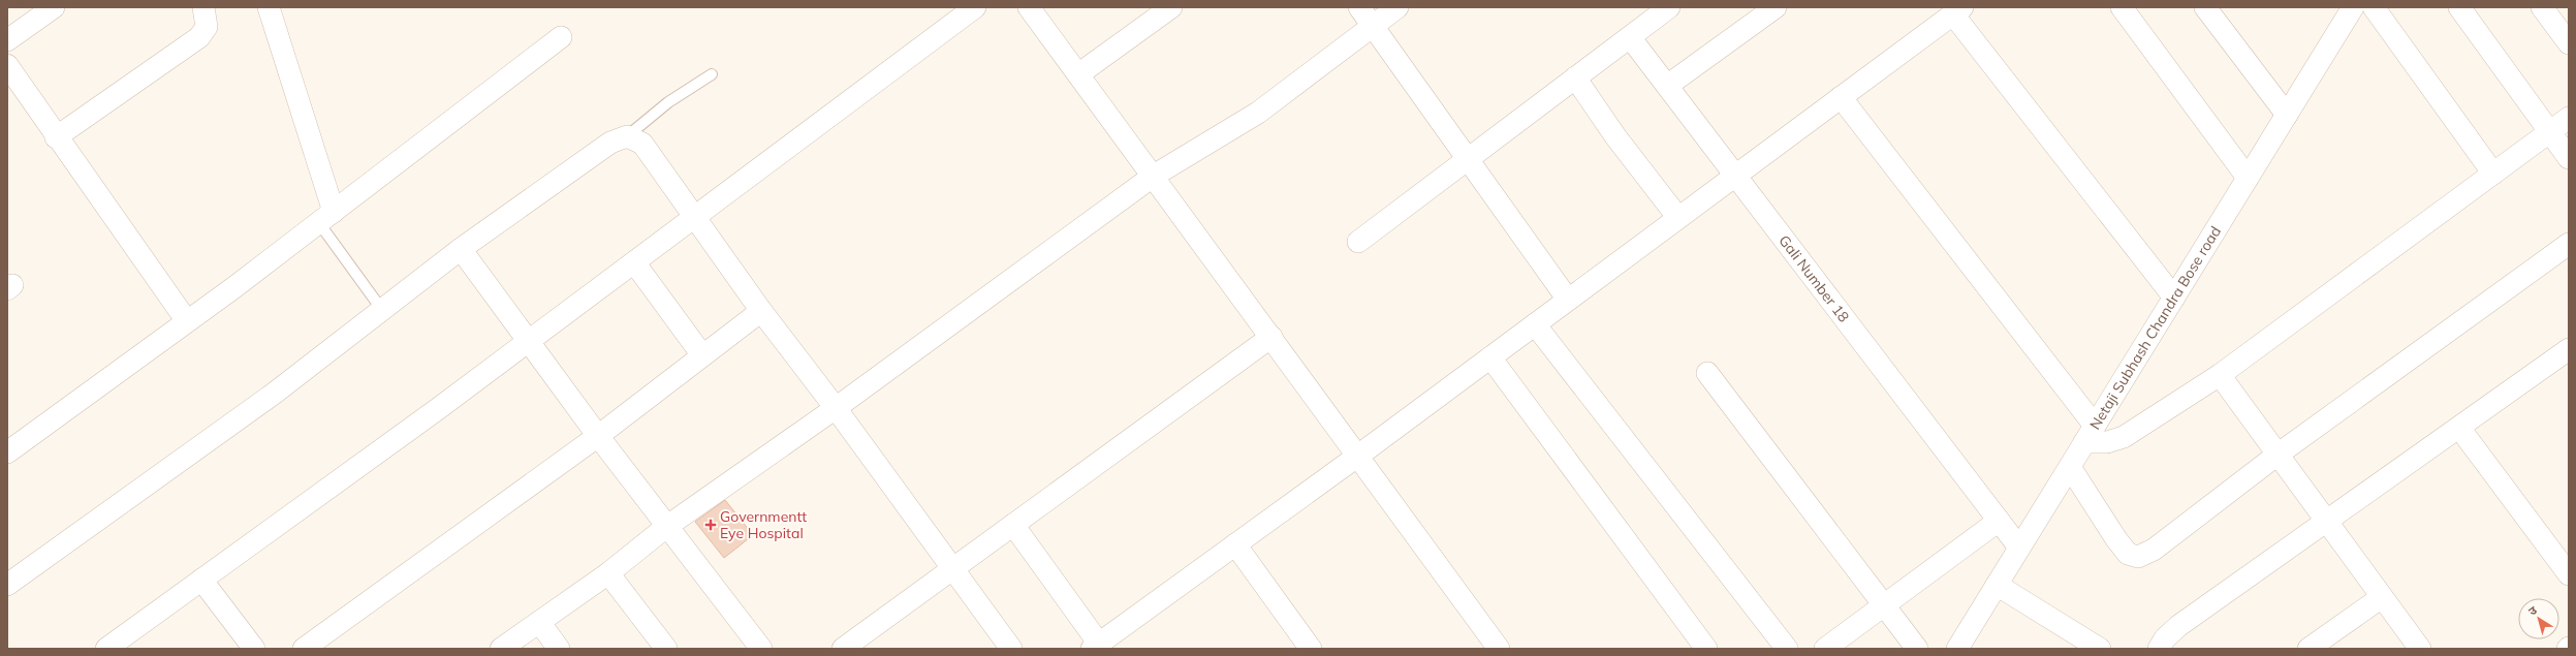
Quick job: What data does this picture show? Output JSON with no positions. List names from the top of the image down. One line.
{"streets":{"street":["Gali Number 18","Netaji Subhash Chandra Bose road"]},"crossings":[["Gali Number 18","Netaji Subhash Chandra Bose road"]],"places":{"health":["Governmentt Eye Hospital"]},"north":"top left"}
